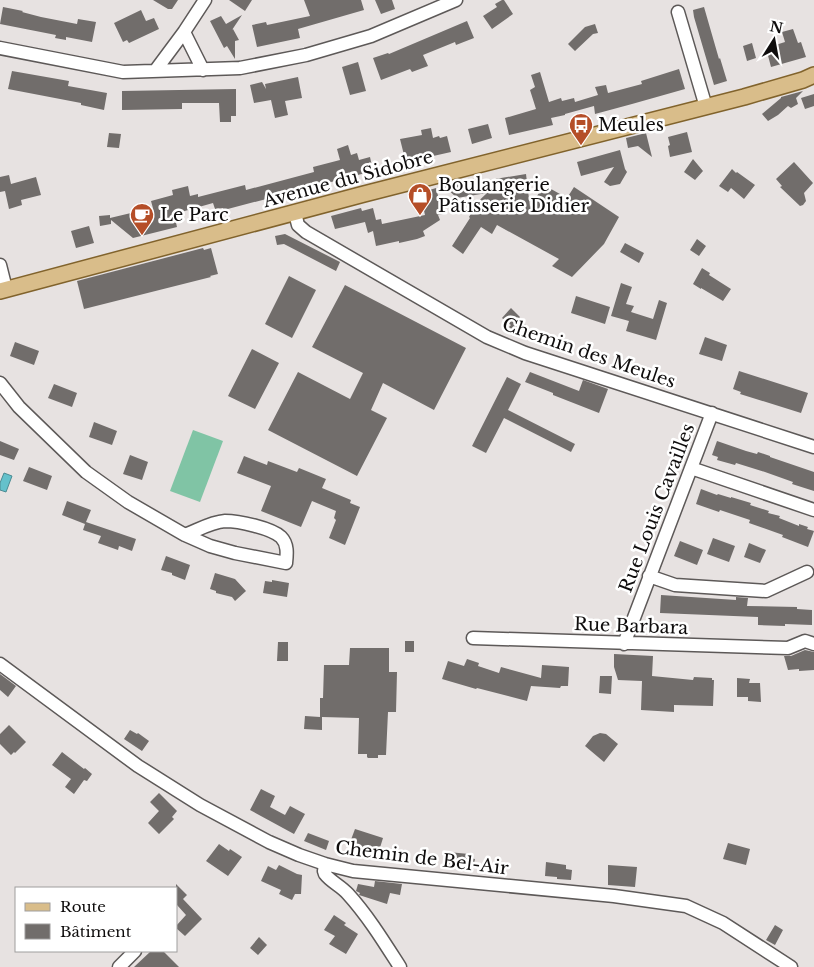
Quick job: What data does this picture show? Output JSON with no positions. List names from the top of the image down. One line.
{"streets":{"main road":["Avenue du Sidobre"],"street":["Chemin des Meules","Rue Louis Cavailles","Rue Barbara","Chemin de Bel-Air"]},"crossings":[["Avenue du Sidobre","Chemin des Meules"],["Chemin des Meules","Rue Louis Cavailles"],["Rue Louis Cavailles","Rue Barbara"]],"places":{"bus stop":["Meules"],"shop":["Boulangerie Pâtisserie Didier"],"cafe":["Le Parc"]},"legend":["Route","Bâtiment"],"north":"top"}
